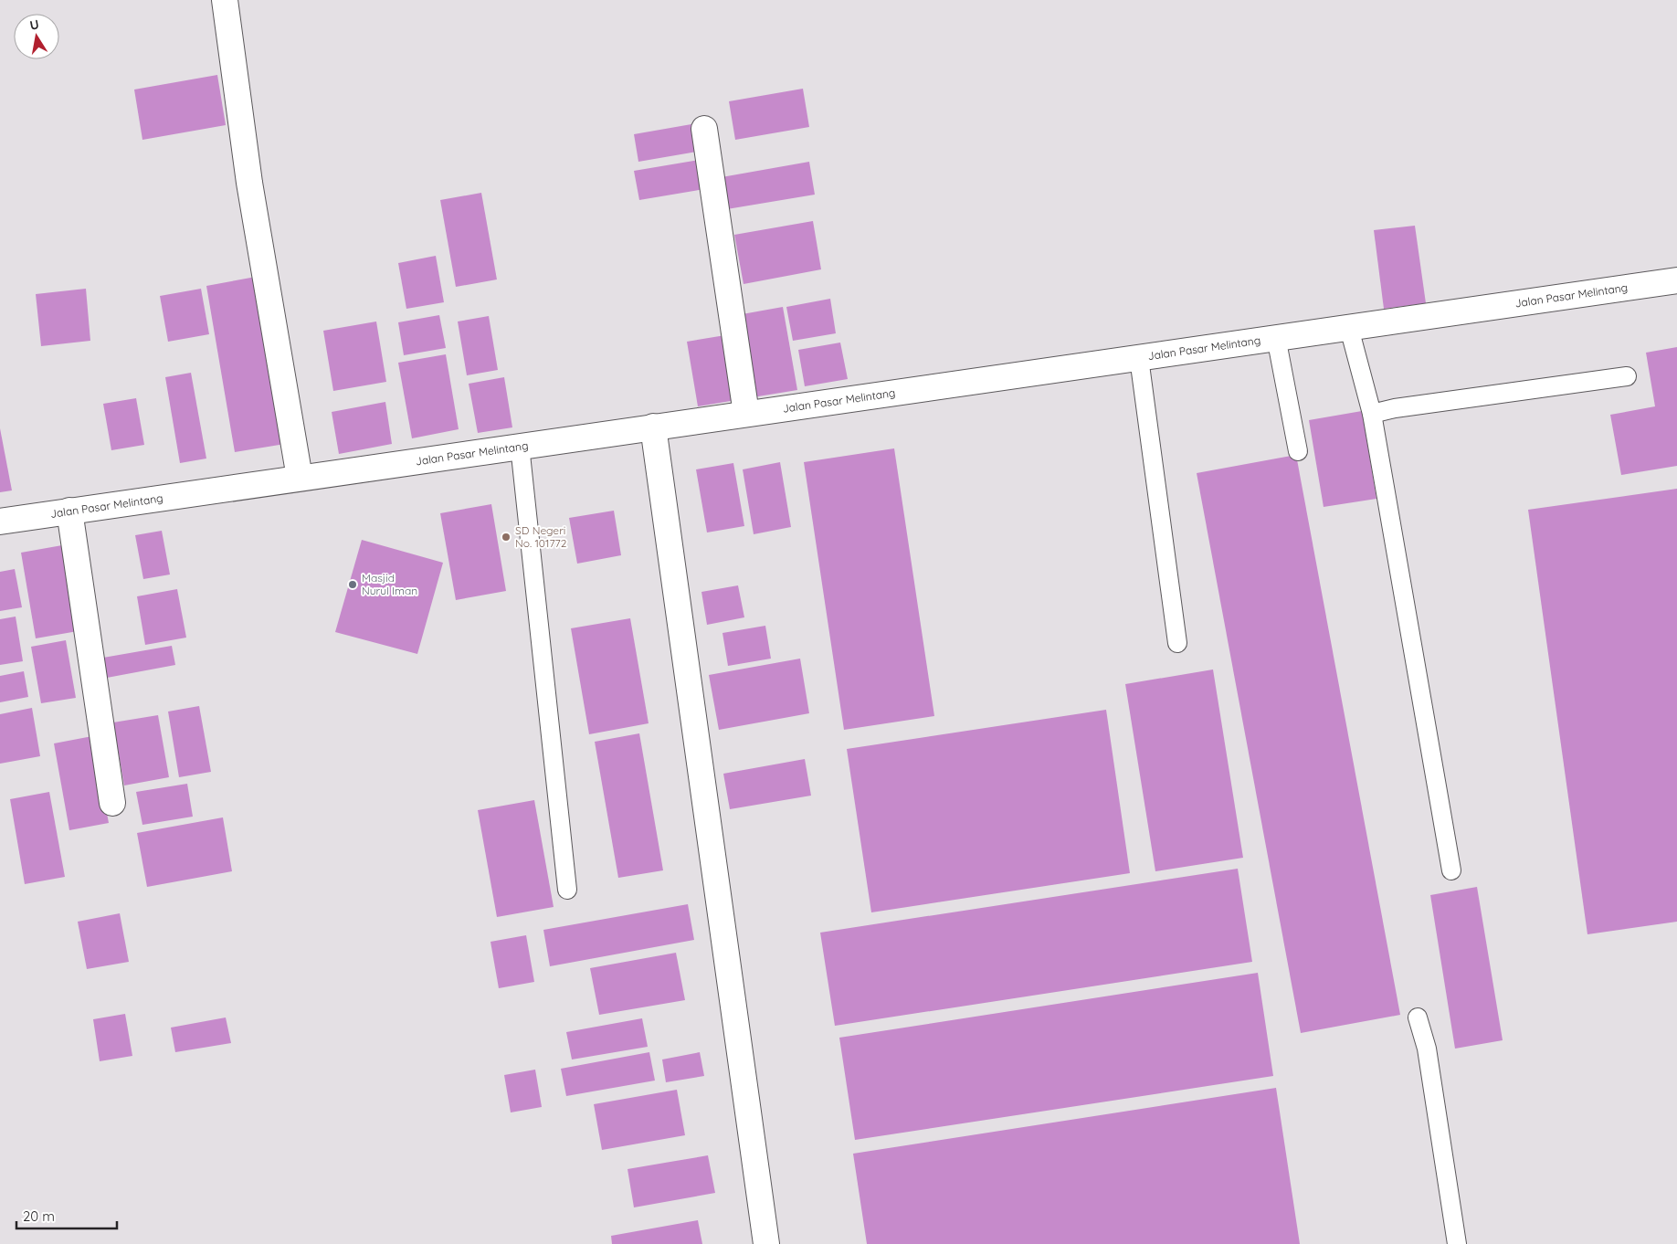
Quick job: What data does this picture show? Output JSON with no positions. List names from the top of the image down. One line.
{"streets":{"street":["Jalan Pasar Melintang"]},"places":["SD Negeri No. 101772","Masjid Nurul Iman"],"scale_bar":"20 m","north":"top"}
